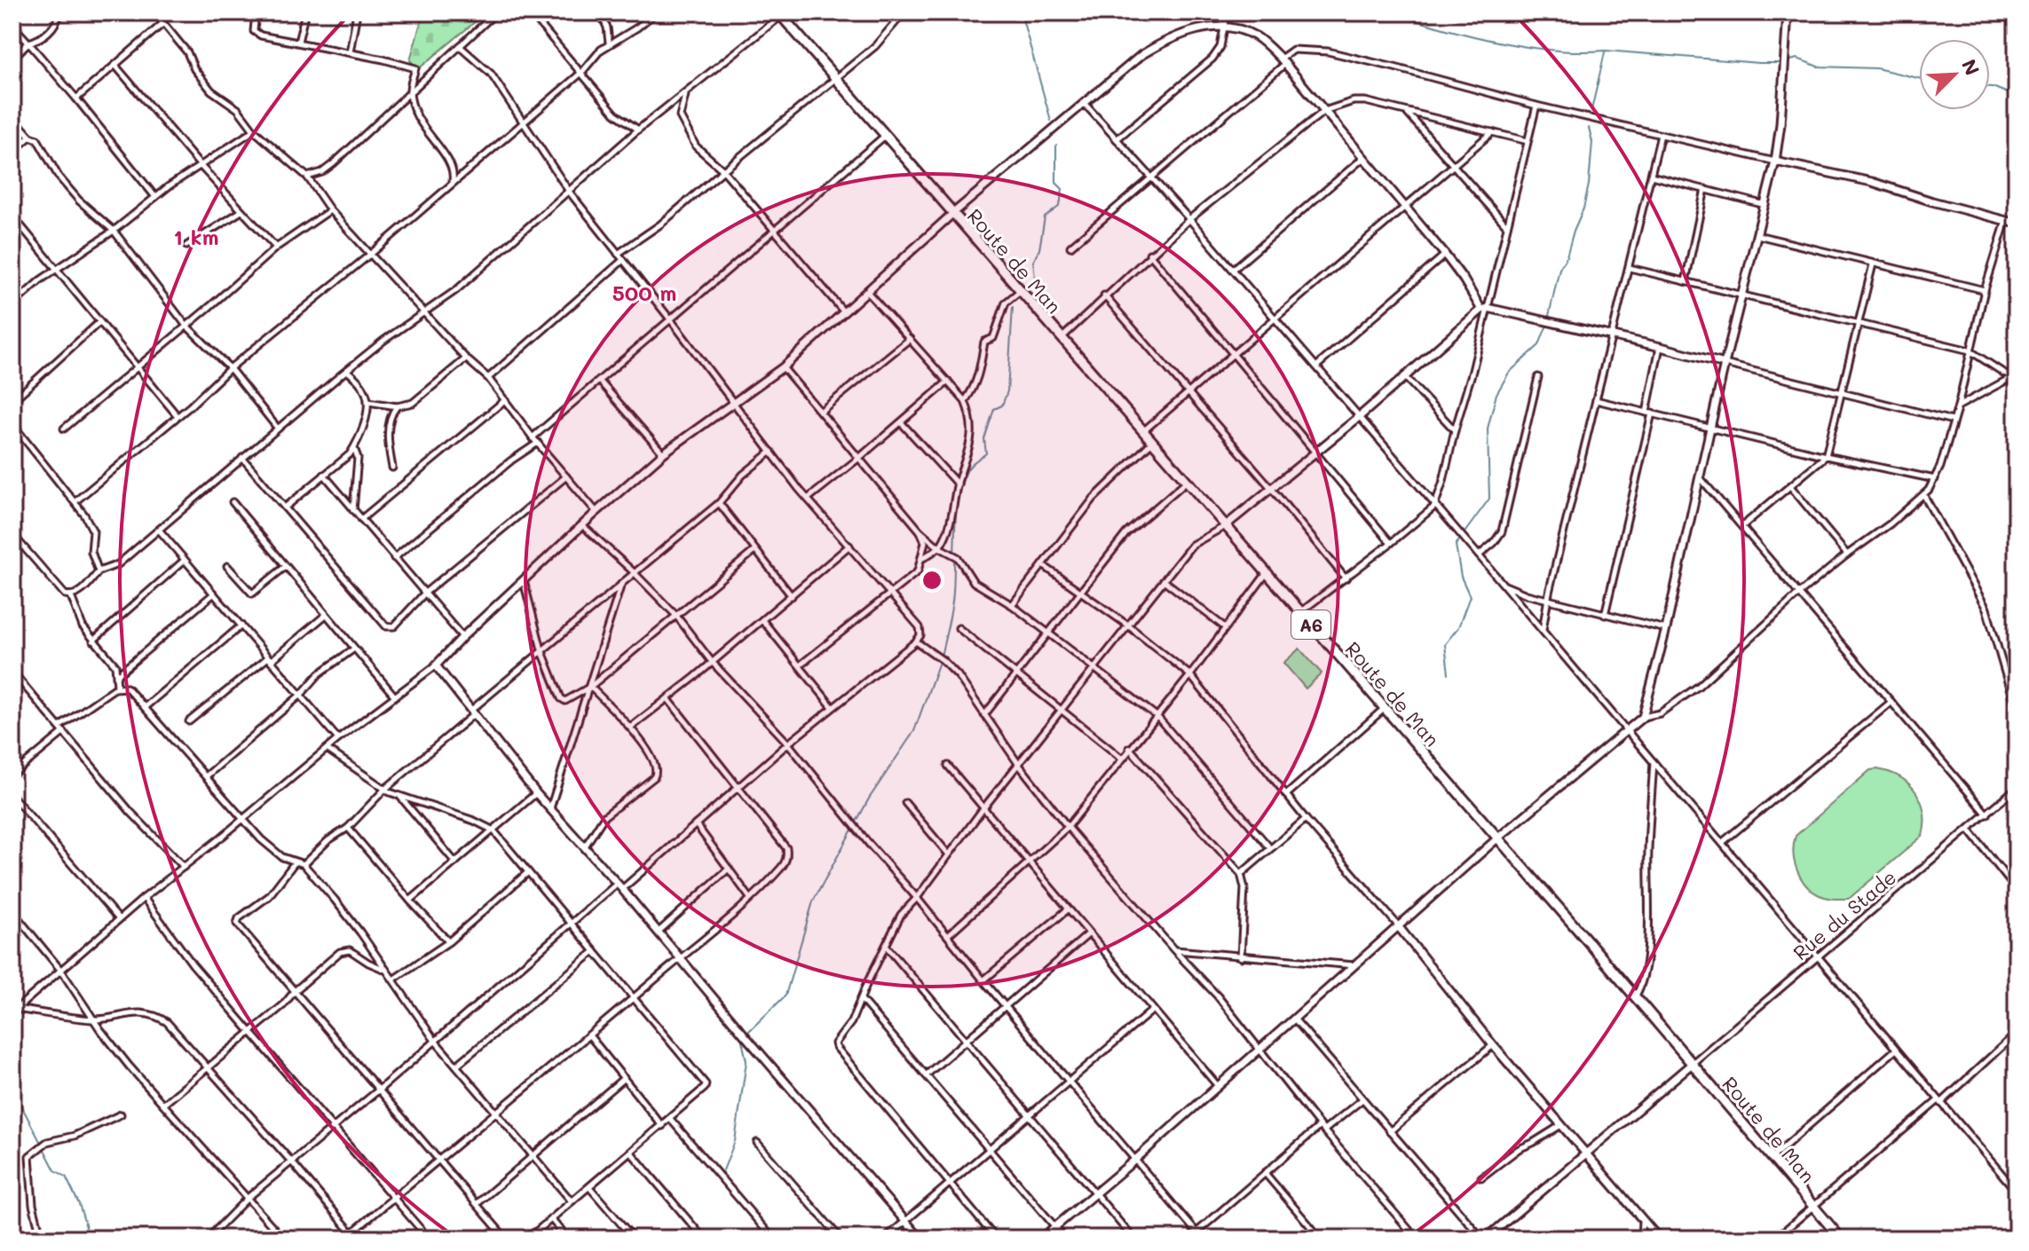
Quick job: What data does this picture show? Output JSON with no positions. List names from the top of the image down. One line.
{"streets":{"highway":["Route de Man","A6"],"street":["Rue du Stade"]},"crossings":[["Route de Man","Rue du Stade"]],"north":"top right","rings":["1 km","500 m"]}
